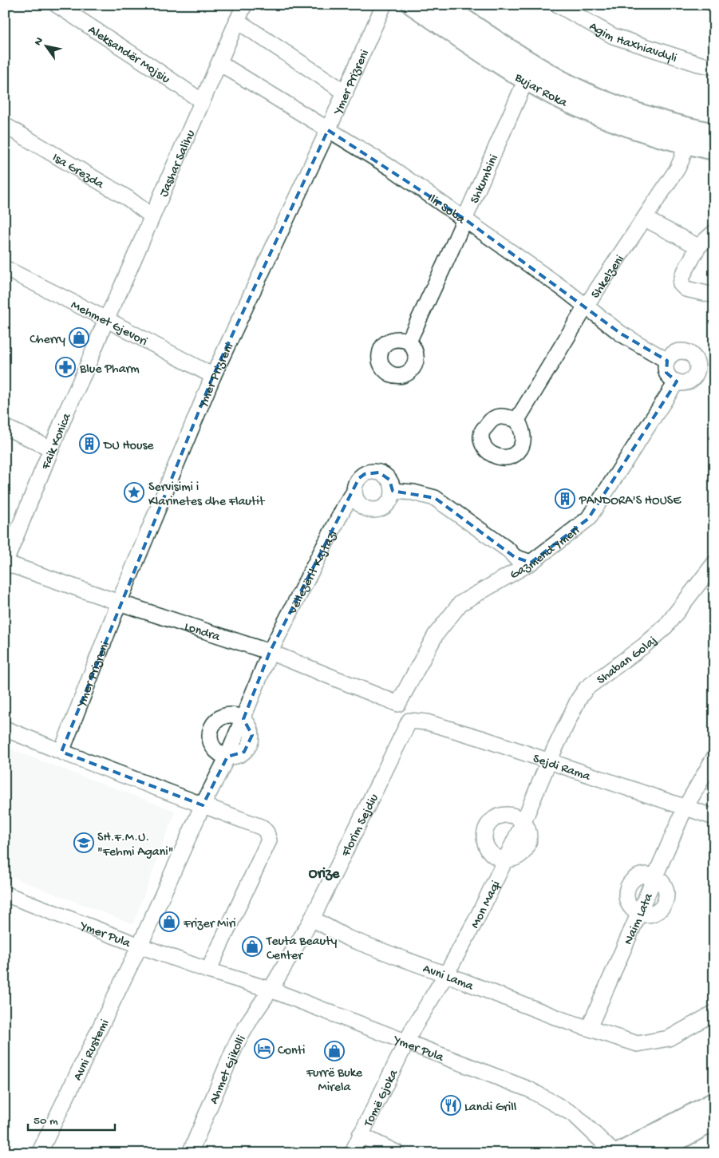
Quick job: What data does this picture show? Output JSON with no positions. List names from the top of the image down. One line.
{"streets":{"main road":["Bujar Roka"],"street":["Agim Haxhiavdyli","Aleksandër Mojsiu","Ymer Prizreni","Jashar Salihu","Isa Grezda","Shkumbini","Ilir Soba","Shkelzeni","Mehmet Gjevori","Faik Konica","Gazmend Ymeri","Vëllezërit Kajtazi","Londra","Shaban Golaj","Sejdi Rama","Florim Sejdiu","Mon Maqi","Naim Lata","Ymer Pula","Avni Lama","Avni Rustemi","Ahmet Gjikolli","Tomë Gjoka"]},"crossings":[["Aleksandër Mojsiu","Jashar Salihu"],["Ymer Prizreni","Ilir Soba"],["Ymer Prizreni","Mehmet Gjevori"],["Ymer Prizreni","Londra"],["Bujar Roka","Shkumbini"],["Bujar Roka","Shkelzeni"],["Jashar Salihu","Isa Grezda"],["Jashar Salihu","Ilir Soba"],["Jashar Salihu","Mehmet Gjevori"],["Jashar Salihu","Faik Konica"],["Shkumbini","Ilir Soba"],["Ilir Soba","Shkelzeni"],["Ilir Soba","Gazmend Ymeri"],["Mehmet Gjevori","Faik Konica"],["Faik Konica","Londra"],["Gazmend Ymeri","Londra"],["Vëllezërit Kajtazi","Londra"],["Vëllezërit Kajtazi","Avni Rustemi"],["Shaban Golaj","Sejdi Rama"],["Shaban Golaj","Mon Maqi"],["Sejdi Rama","Florim Sejdiu"],["Sejdi Rama","Mon Maqi"],["Sejdi Rama","Naim Lata"],["Florim Sejdiu","Ymer Pula"],["Florim Sejdiu","Avni Lama"],["Florim Sejdiu","Ahmet Gjikolli"],["Mon Maqi","Ymer Pula"],["Mon Maqi","Avni Lama"],["Mon Maqi","Tomë Gjoka"],["Naim Lata","Avni Lama"],["Ymer Pula","Avni Rustemi"],["Ymer Pula","Ahmet Gjikolli"],["Ymer Pula","Tomë Gjoka"]],"districts":["Orize"],"places":{"shop":["Cherry","Frizer Miri","Teuta Beauty Center","Furrë Buke Mirela"],"pharmacy":["Blue Pharm"],"building":["DU House","PANDORA'S HOUSE"],"place":["Servisimi i Klarinetes dhe Flautit"],"school or university":["SH.F.M.U. \"Fehmi Agani\""],"hotel":["Conti"],"restaurant":["Landi Grill"]},"scale_bar":"50 m","north":"top left"}
